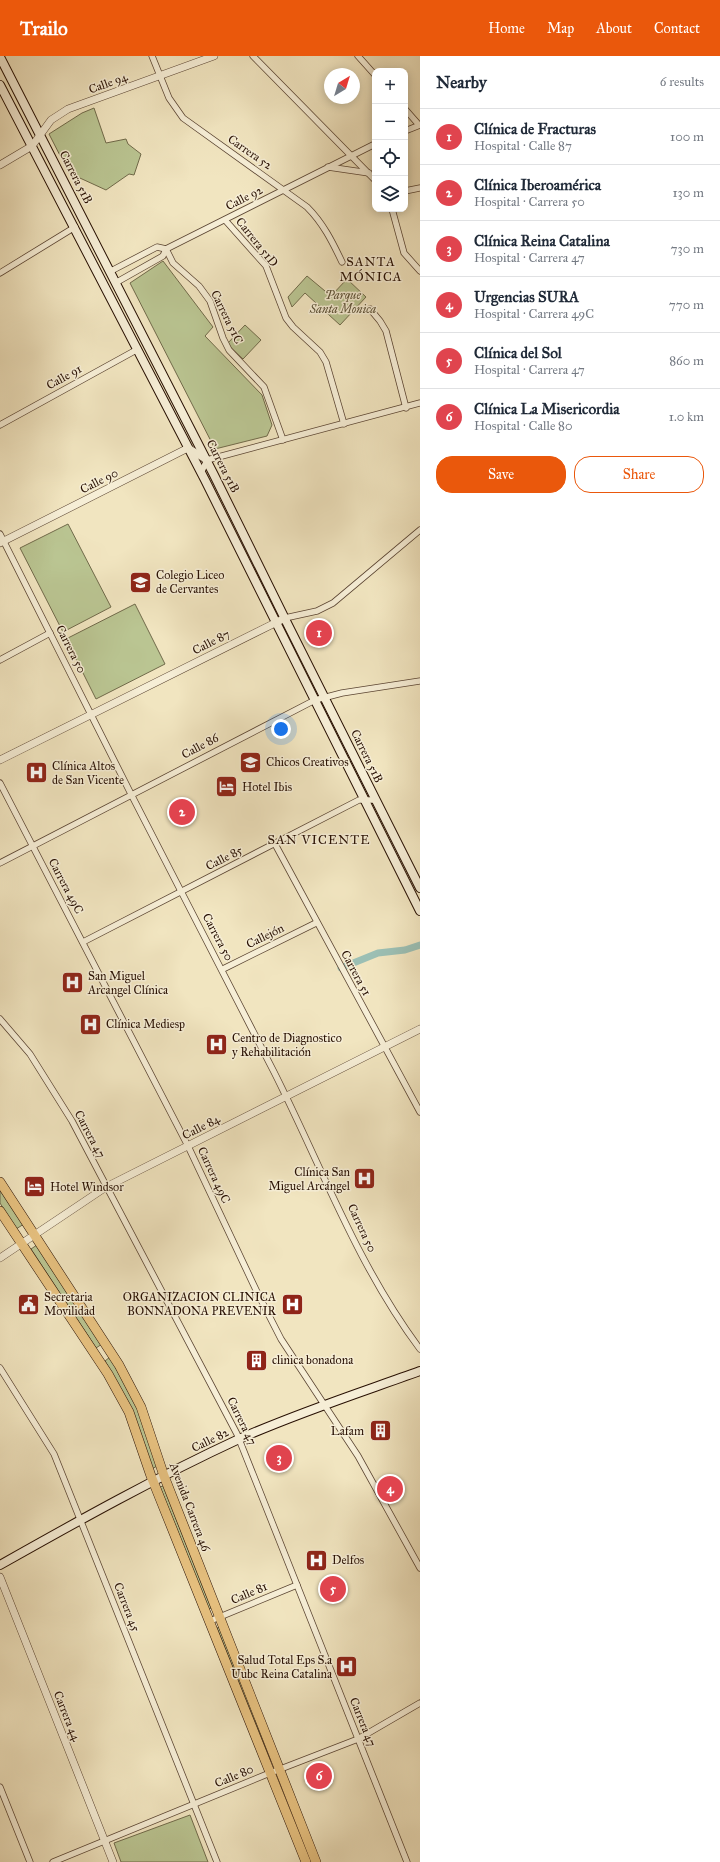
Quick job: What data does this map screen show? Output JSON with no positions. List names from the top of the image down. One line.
{"streets":{"main road":["Carrera 51B","Calle 82","Avenida Carrera 46"],"street":["Calle 94","Carrera 52","Calle 92","Carrera 51D","Carrera 51C","Calle 91","Calle 90","Calle 87","Carrera 50","Calle 86","Calle 85","Carrera 49C","Callejón","Carrera 51","Calle 84","Carrera 47","Calle 81","Carrera 45","Carrera 44","Calle 80"]},"crossings":[["Calle 94","Carrera 52"],["Calle 94","Carrera 51B"],["Carrera 52","Calle 92"],["Carrera 51B","Calle 92"],["Carrera 51B","Calle 91"],["Carrera 51B","Calle 90"],["Carrera 51B","Calle 87"],["Carrera 51B","Calle 86"],["Carrera 51B","Calle 85"],["Calle 92","Carrera 51D"],["Calle 92","Carrera 51C"],["Calle 90","Carrera 50"],["Calle 87","Carrera 50"],["Carrera 50","Calle 86"],["Carrera 50","Calle 85"],["Carrera 50","Callejón"],["Carrera 50","Calle 84"],["Calle 86","Carrera 49C"],["Calle 85","Carrera 49C"],["Calle 85","Carrera 51"],["Carrera 49C","Calle 84"],["Carrera 49C","Calle 82"],["Callejón","Carrera 51"],["Carrera 51","Calle 84"],["Calle 84","Carrera 47"],["Calle 84","Avenida Carrera 46"],["Carrera 47","Calle 82"],["Carrera 47","Calle 81"],["Carrera 47","Calle 80"],["Calle 82","Avenida Carrera 46"],["Calle 82","Carrera 45"],["Avenida Carrera 46","Calle 81"],["Avenida Carrera 46","Calle 80"],["Carrera 45","Calle 80"],["Carrera 44","Calle 80"]],"districts":["SANTA MÓNICA","SAN VICENTE"],"parks":["Parque Santa Monica"],"places":{"school or university":["Colegio Liceo de Cervantes","Chicos Creativos"],"hospital":["Clínica Altos de San Vicente","San Miguel Arcangel Clínica","Clínica Mediesp","Centro de Diagnostico y Rehabilitación","Clínica San Miguel Arcángel","ORGANIZACION CLINICA BONNADONA PREVENIR","Delfos","Salud Total Eps S.a Uubc Reina Catalina"],"hotel":["Hotel Ibis","Hotel Windsor"],"public building":["Secretaria Movilidad"],"building":["clinica bonadona","Lafam"]},"north":"top right","page":{"header":"Trailo","nav":["Home","Map","About","Contact"],"heading":["Nearby","6 results"],"map_buttons":["+","−"],"list":[{"mark":"1","name":"Clínica de Fracturas","note":"Hospital · Calle 87","value":"100 m"},{"mark":"2","name":"Clínica Iberoamérica","note":"Hospital · Carrera 50","value":"130 m"},{"mark":"3","name":"Clínica Reina Catalina","note":"Hospital · Carrera 47","value":"730 m"},{"mark":"4","name":"Urgencias SURA","note":"Hospital · Carrera 49C","value":"770 m"},{"mark":"5","name":"Clínica del Sol","note":"Hospital · Carrera 47","value":"860 m"},{"mark":"6","name":"Clínica La Misericordia","note":"Hospital · Calle 80","value":"1.0 km"}],"buttons":["Save","Share"],"pins":["1","2","3","4","5","6"]}}
